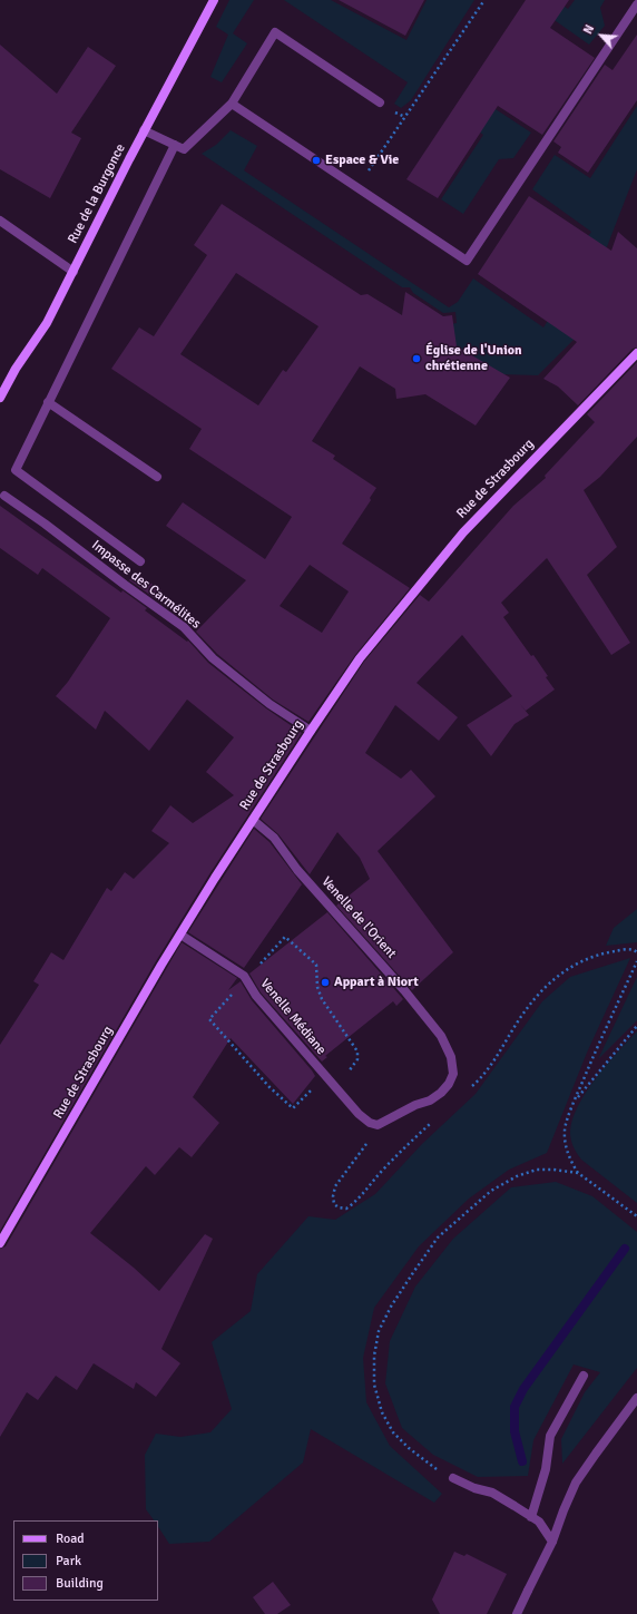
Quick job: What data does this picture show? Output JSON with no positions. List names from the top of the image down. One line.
{"streets":{"street":["Rue de la Burgonce","Rue de Strasbourg","Impasse des Carmélites","Venelle de l'Orient","Venelle Médiane"]},"crossings":[["Rue de Strasbourg","Impasse des Carmélites"],["Rue de Strasbourg","Venelle de l'Orient"],["Rue de Strasbourg","Venelle Médiane"],["Venelle de l'Orient","Venelle Médiane"]],"places":["Espace & Vie","Église de l'Union chrétienne","Appart à Niort"],"legend":["Road","Park","Building"],"north":"top left"}
